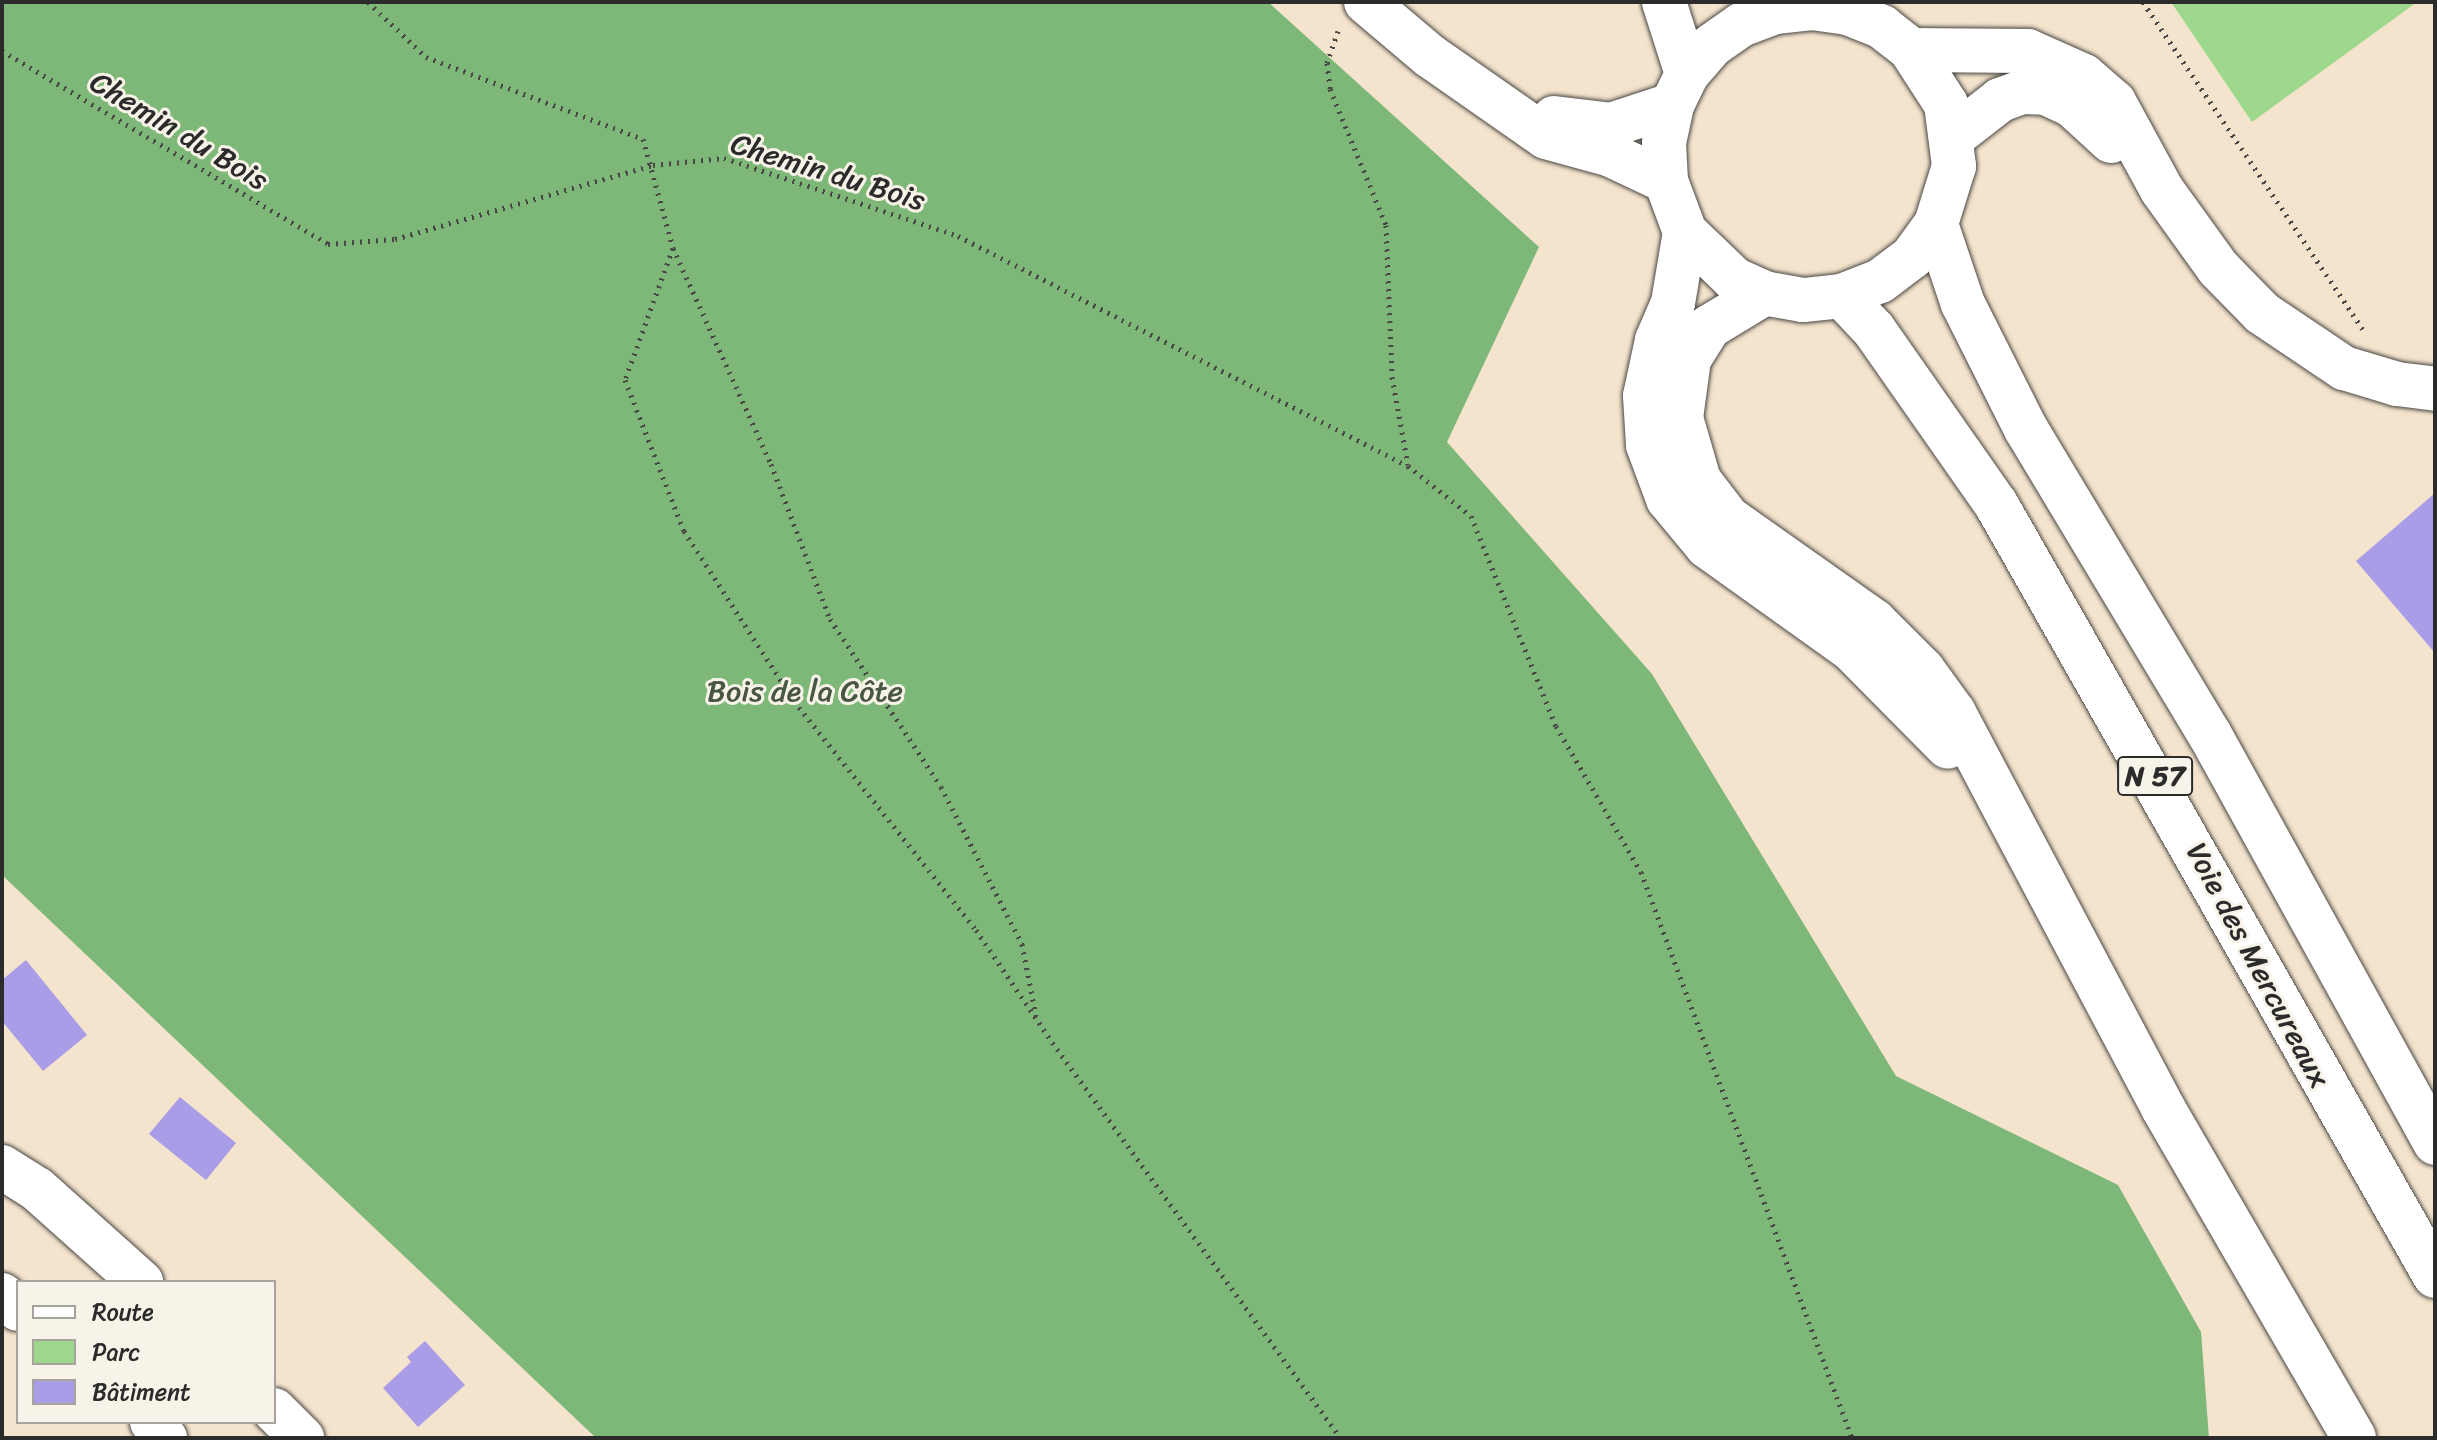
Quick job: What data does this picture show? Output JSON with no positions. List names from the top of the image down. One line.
{"streets":{"main road":["N 57","Voie des Mercureaux"],"path":["Chemin du Bois"]},"parks":["Bois de la Côte"],"legend":["Route","Parc","Bâtiment"]}
